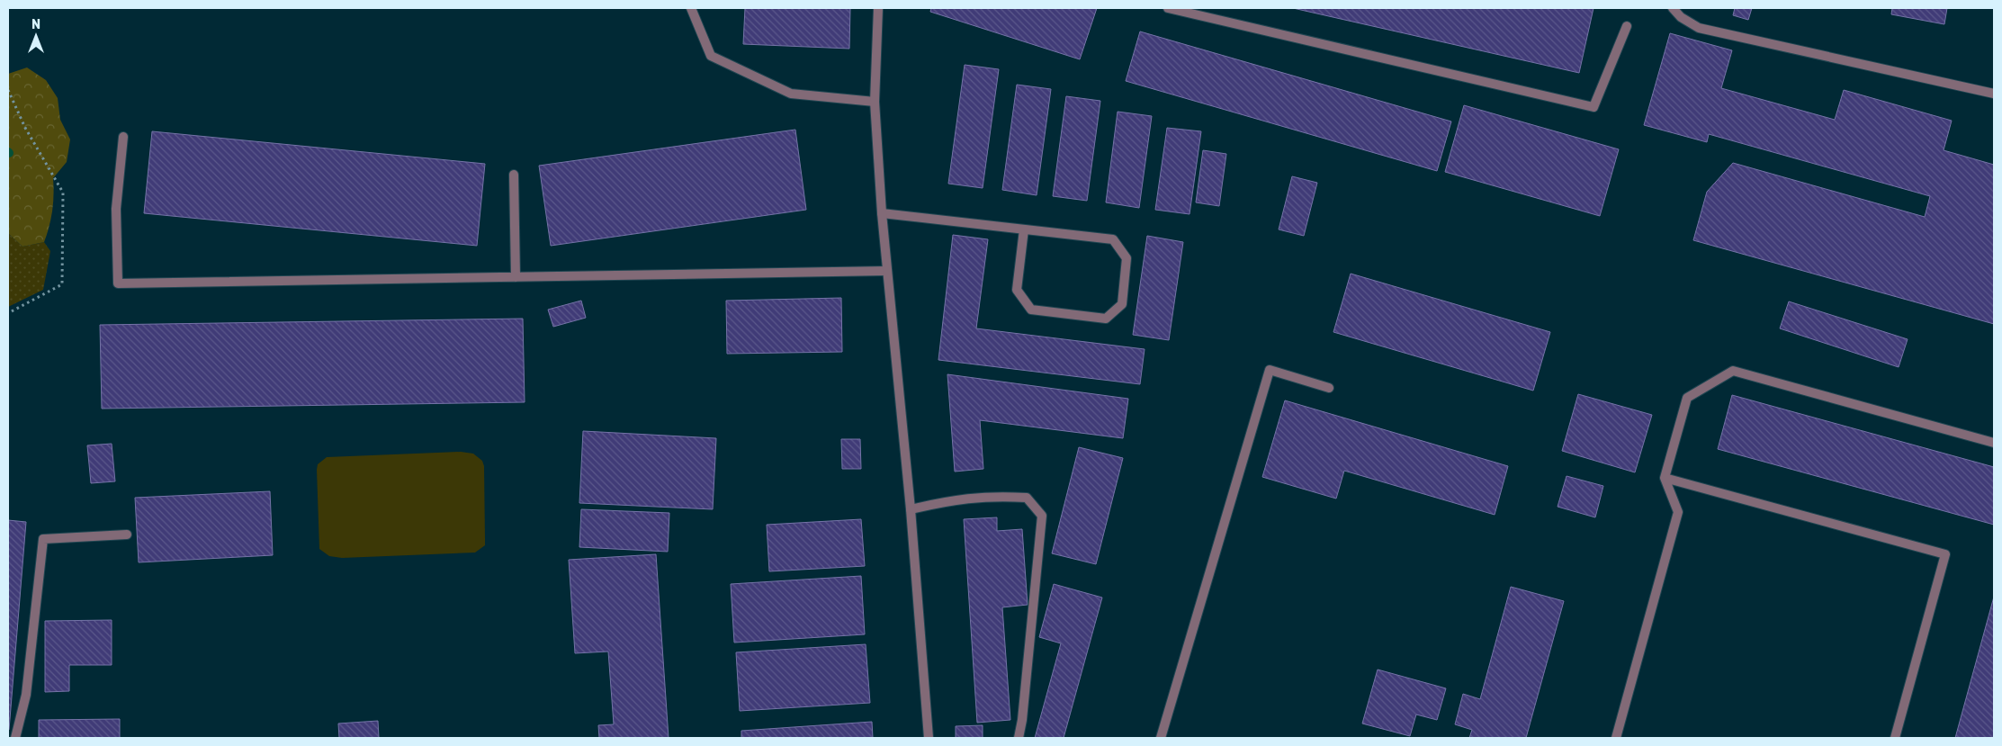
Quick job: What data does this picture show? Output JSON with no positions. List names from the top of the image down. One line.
{"north":"top"}
